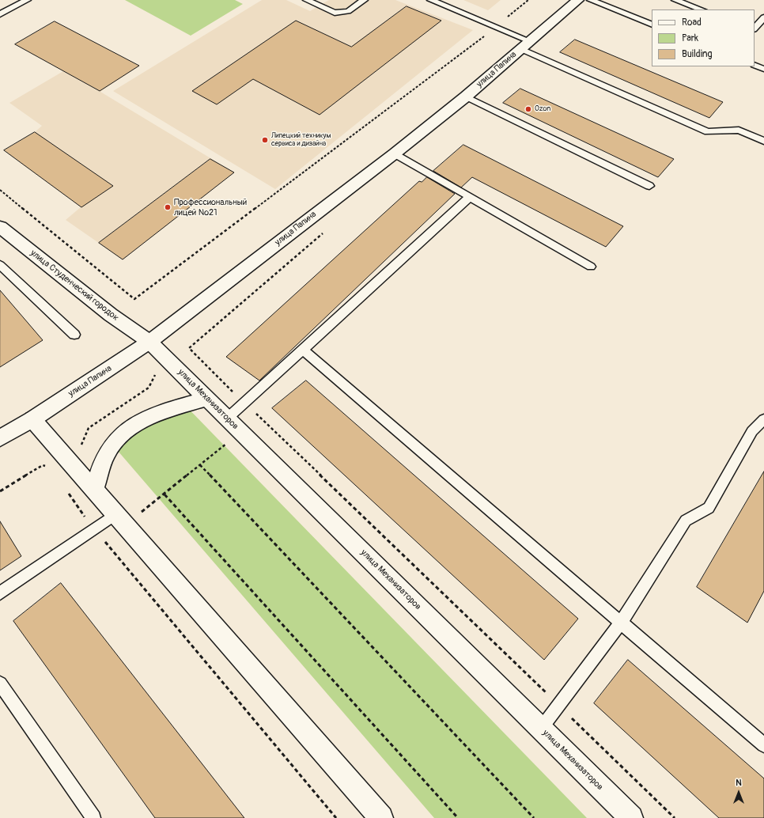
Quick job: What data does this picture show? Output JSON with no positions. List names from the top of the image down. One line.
{"streets":{"street":["улица Папина","улица Студенческий городок","улица Механизаторов"]},"crossings":[["улица Папина","улица Студенческий городок"],["улица Папина","улица Механизаторов"],["улица Студенческий городок","улица Механизаторов"]],"places":["Ozon","Липецкий техникум сервиса и дизайна","Профессиональный лицей №21"],"legend":["Road","Park","Building"],"north":"top"}
